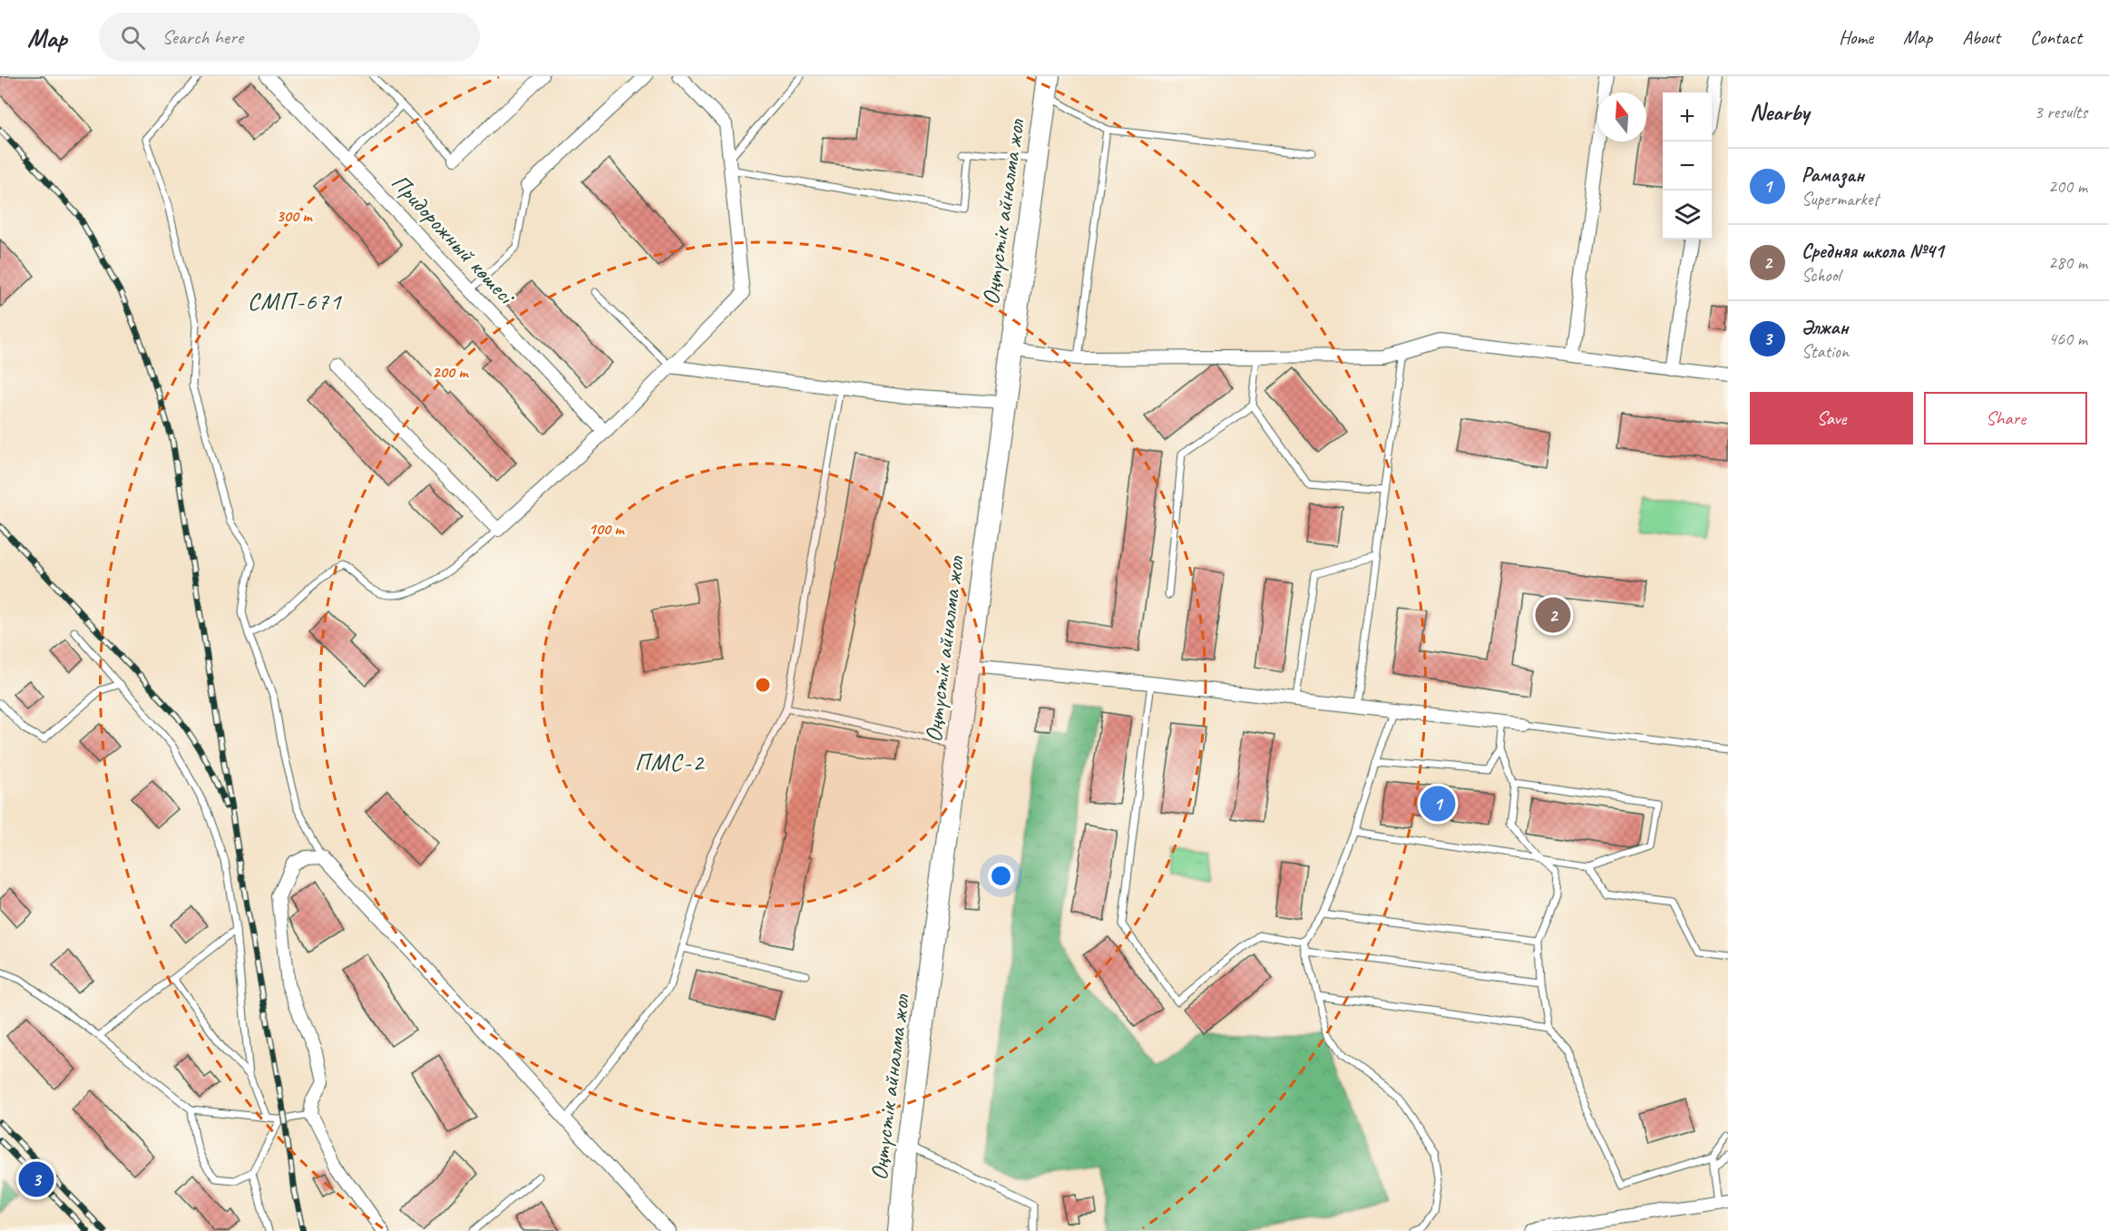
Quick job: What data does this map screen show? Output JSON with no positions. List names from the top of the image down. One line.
{"streets":{"highway":["Оңтүстік айналма жол"],"street":["Придорожный көшесі"]},"districts":["СМП-671","ПМС-2"],"north":"top","page":{"header":"Map","search":"Search here","nav":["Home","Map","About","Contact"],"heading":["Nearby","3 results"],"map_buttons":["+","−"],"list":[{"mark":"1","name":"Рамазан","note":"Supermarket","value":"200 m"},{"mark":"2","name":"Средняя школа №41","note":"School","value":"280 m"},{"mark":"3","name":"Әлжан","note":"Station","value":"460 m"}],"buttons":["Save","Share"],"pins":["2","1","3"]},"rings":["300 m","200 m","100 m"]}
